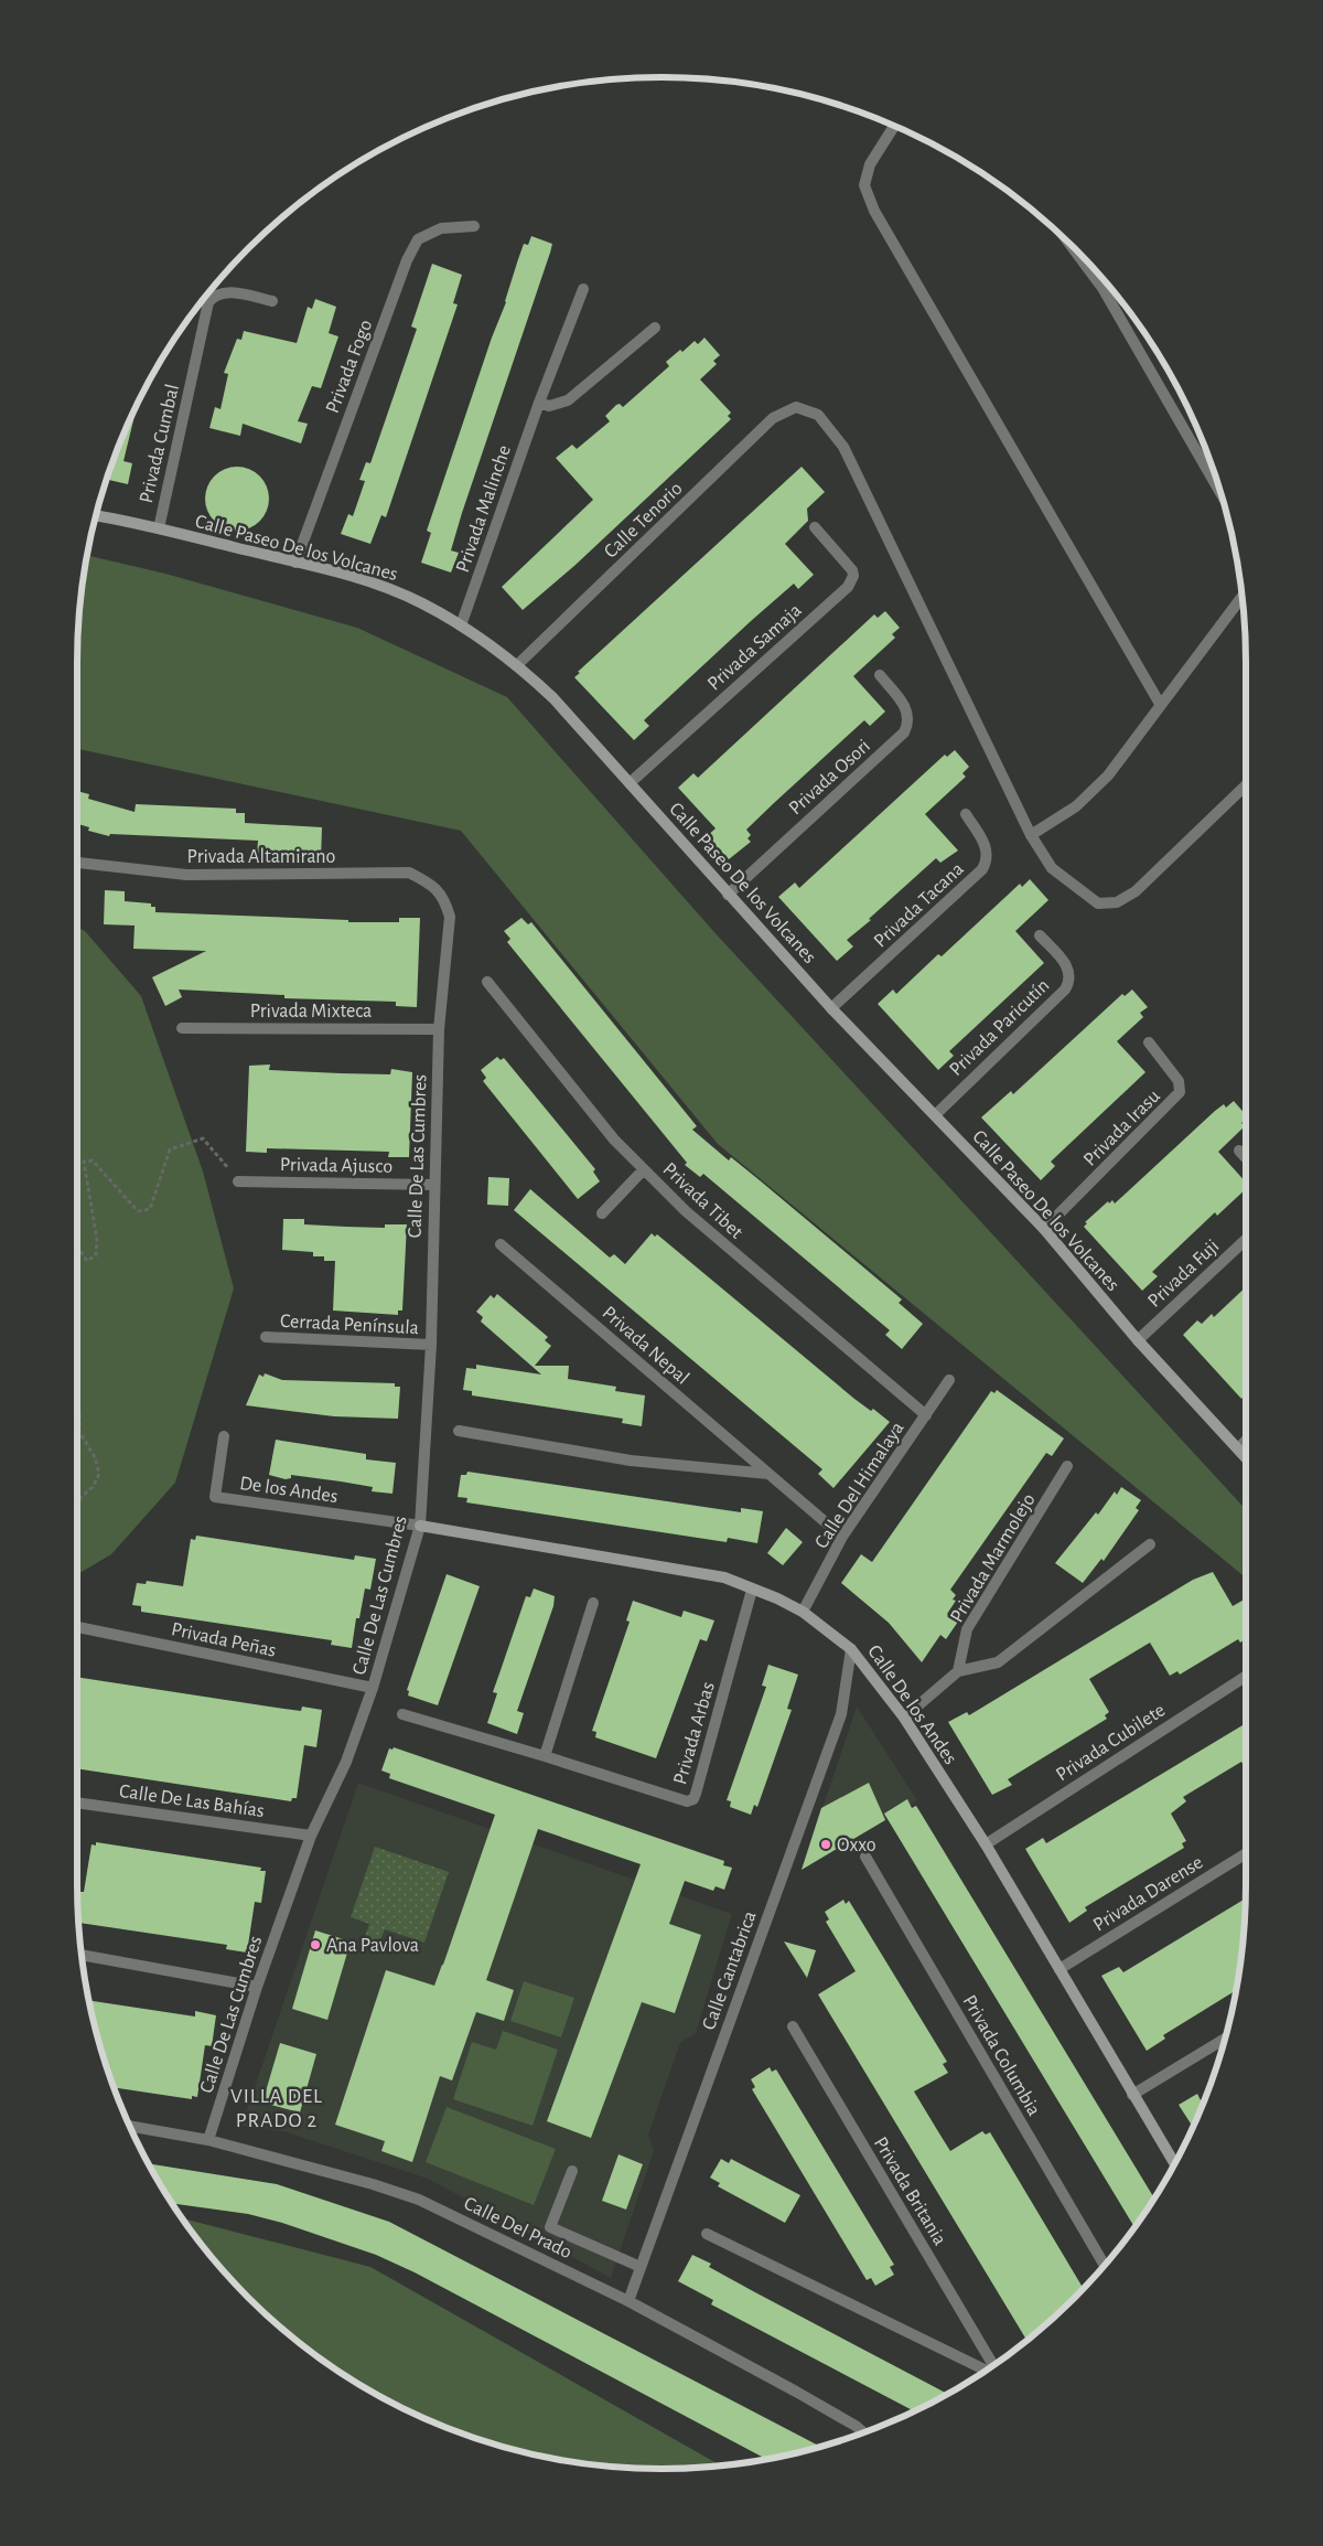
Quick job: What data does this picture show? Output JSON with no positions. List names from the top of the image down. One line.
{"streets":{"street":["Privada Fogo","Privada Cumbal","Privada Malinche","Calle Tenorio","Calle Paseo De los Volcanes","Privada Samaja","Privada Osori","Privada Altamirano","Privada Tacana","Privada Mixteca","Privada Paricutín","Privada Irasu","Calle De Las Cumbres","Privada Ajusco","Privada Tibet","Privada Fuji","Cerrada Península","Privada Nepal","Calle Del Himalaya","De los Andes","Privada Marmolejo","Privada Peñas","Calle De los Andes","Privada Arbas","Privada Cubilete","Calle De Las Bahías","Privada Darense","Calle Cantabrica","Privada Columbia","Privada Britania","Calle Del Prado"]},"crossings":[["Privada Fogo","Calle Paseo De los Volcanes"],["Privada Cumbal","Calle Paseo De los Volcanes"],["Privada Malinche","Calle Paseo De los Volcanes"],["Calle Tenorio","Calle Paseo De los Volcanes"],["Calle Paseo De los Volcanes","Privada Samaja"],["Calle Paseo De los Volcanes","Privada Osori"],["Calle Paseo De los Volcanes","Privada Tacana"],["Calle Paseo De los Volcanes","Privada Paricutín"],["Calle Paseo De los Volcanes","Privada Irasu"],["Calle Paseo De los Volcanes","Privada Fuji"],["Privada Altamirano","Calle De Las Cumbres"],["Privada Mixteca","Calle De Las Cumbres"],["Calle De Las Cumbres","Privada Ajusco"],["Calle De Las Cumbres","Cerrada Península"],["Calle De Las Cumbres","De los Andes"],["Calle De Las Cumbres","Privada Peñas"],["Calle De Las Cumbres","Calle De los Andes"],["Calle De Las Cumbres","Calle De Las Bahías"],["Calle De Las Cumbres","Calle Del Prado"],["Privada Tibet","Calle Del Himalaya"],["Privada Nepal","Calle Del Himalaya"],["Calle Del Himalaya","Calle De los Andes"],["De los Andes","Calle De los Andes"],["Calle De los Andes","Privada Arbas"],["Calle De los Andes","Privada Cubilete"],["Calle De los Andes","Privada Darense"],["Calle De los Andes","Calle Cantabrica"],["Calle Cantabrica","Calle Del Prado"]],"districts":["VILLA DEL PRADO 2"],"places":["Oxxo","Ana Pavlova"]}
